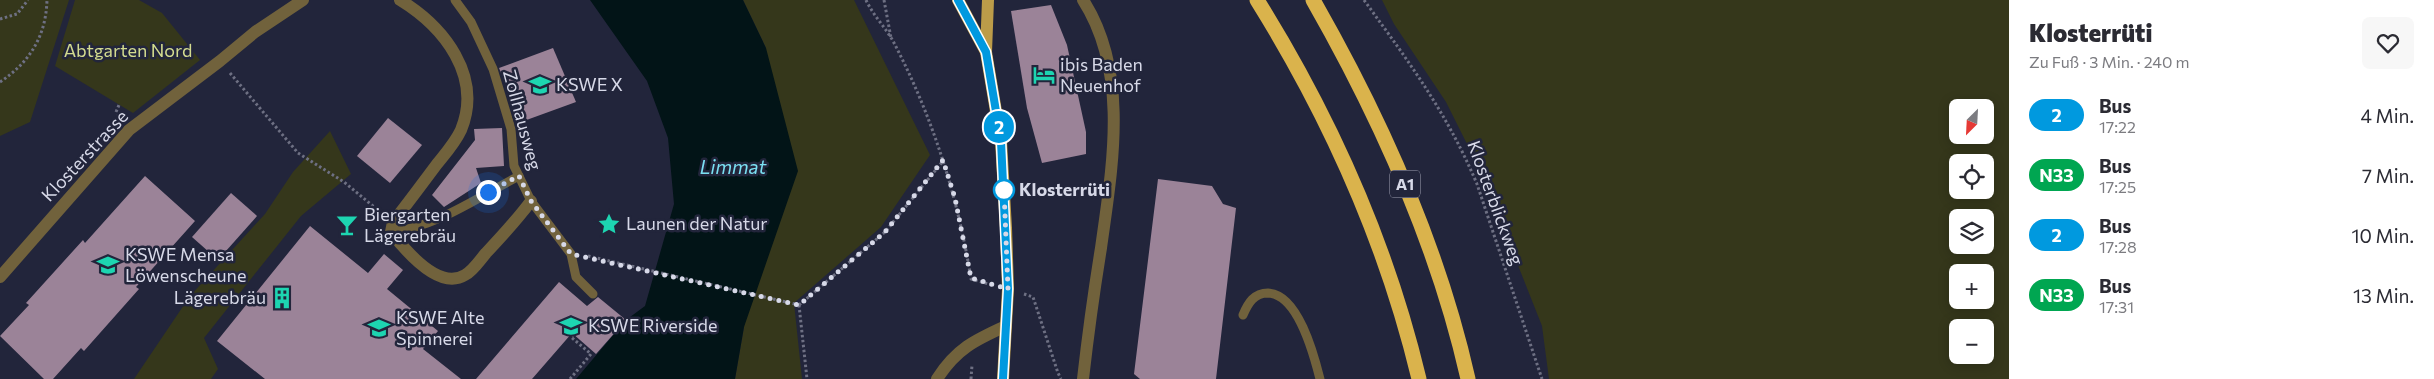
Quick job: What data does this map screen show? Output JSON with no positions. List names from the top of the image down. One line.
{"streets":{"highway":["A1"],"street":["Klosterstrasse"],"lane":["Zollhausweg"],"path":["Klosterblickweg"]},"water":["Limmat"],"parks":["Abtgarten Nord"],"places":{"hotel":["ibis Baden Neuenhof"],"school or university":["KSWE X","KSWE Mensa Löwenscheune","KSWE Riverside","KSWE Alte Spinnerei"],"other":["Klosterrüti"],"place":["Launen der Natur"],"bar":["Biergarten Lägerebräu"],"building":["Lägerebräu"]},"lines":["bus line 2"],"north":"bottom left","page":{"on_map":"2","heading":["Klosterrüti","Zu Fuß · 3 Min. · 240 m"],"list":[{"mark":"2","name":"Bus","note":"17:22","value":"4 Min."},{"mark":"N33","name":"Bus","note":"17:25","value":"7 Min."},{"mark":"2","name":"Bus","note":"17:28","value":"10 Min."},{"mark":"N33","name":"Bus","note":"17:31","value":"13 Min."}],"map_buttons":["+","−"]}}
